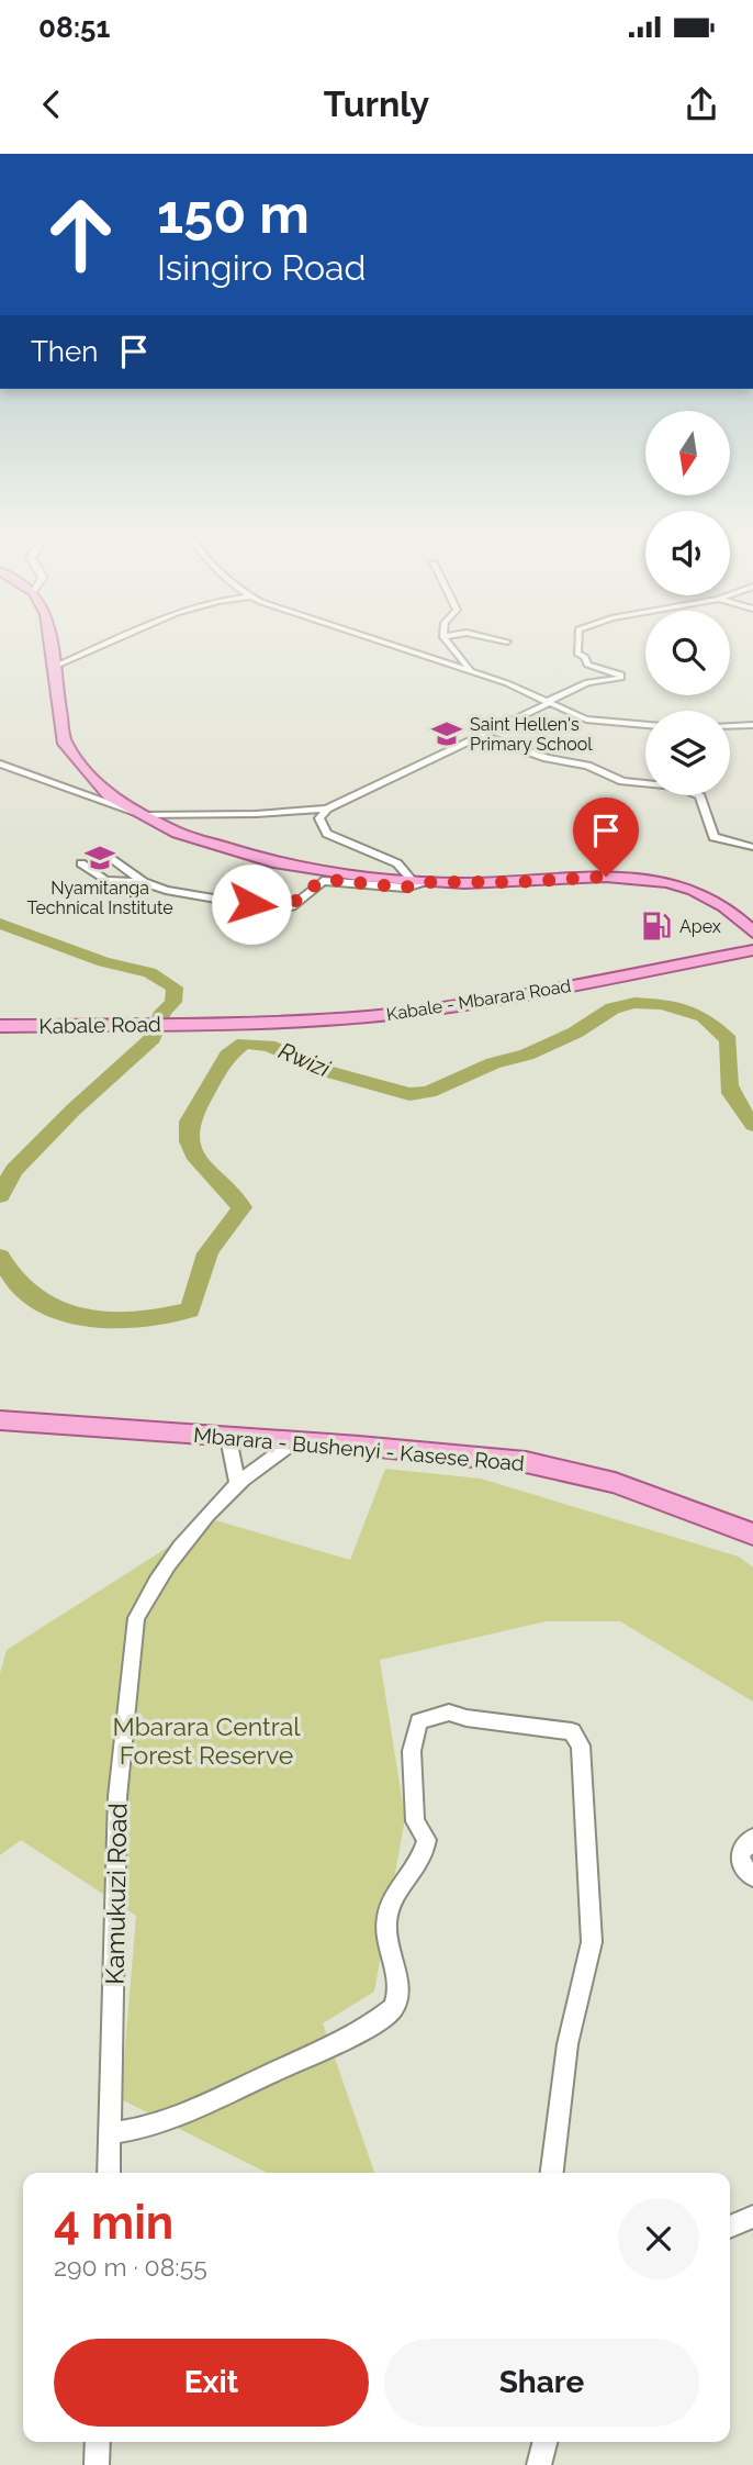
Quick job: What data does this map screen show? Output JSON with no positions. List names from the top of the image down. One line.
{"streets":{"main road":["Kabale - Mbarara Road","Kabale Road","Mbarara - Bushenyi - Kasese Road"],"street":["Kamukuzi Road"]},"crossings":[["Kabale - Mbarara Road","Kabale Road"],["Mbarara - Bushenyi - Kasese Road","Kamukuzi Road"]],"water":["Rwizi"],"parks":["Mbarara Central Forest Reserve"],"places":{"school or university":["Saint Hellen's Primary School","Nyamitanga Technical Institute"],"fuel station":["Apex"]},"north":"bottom","page":{"status":"08:51","header":"Turnly","turn":["150 m","Isingiro Road"],"then":"Then","heading":["4 min","290 m · 08:55"],"buttons":["Exit","Share"]}}
